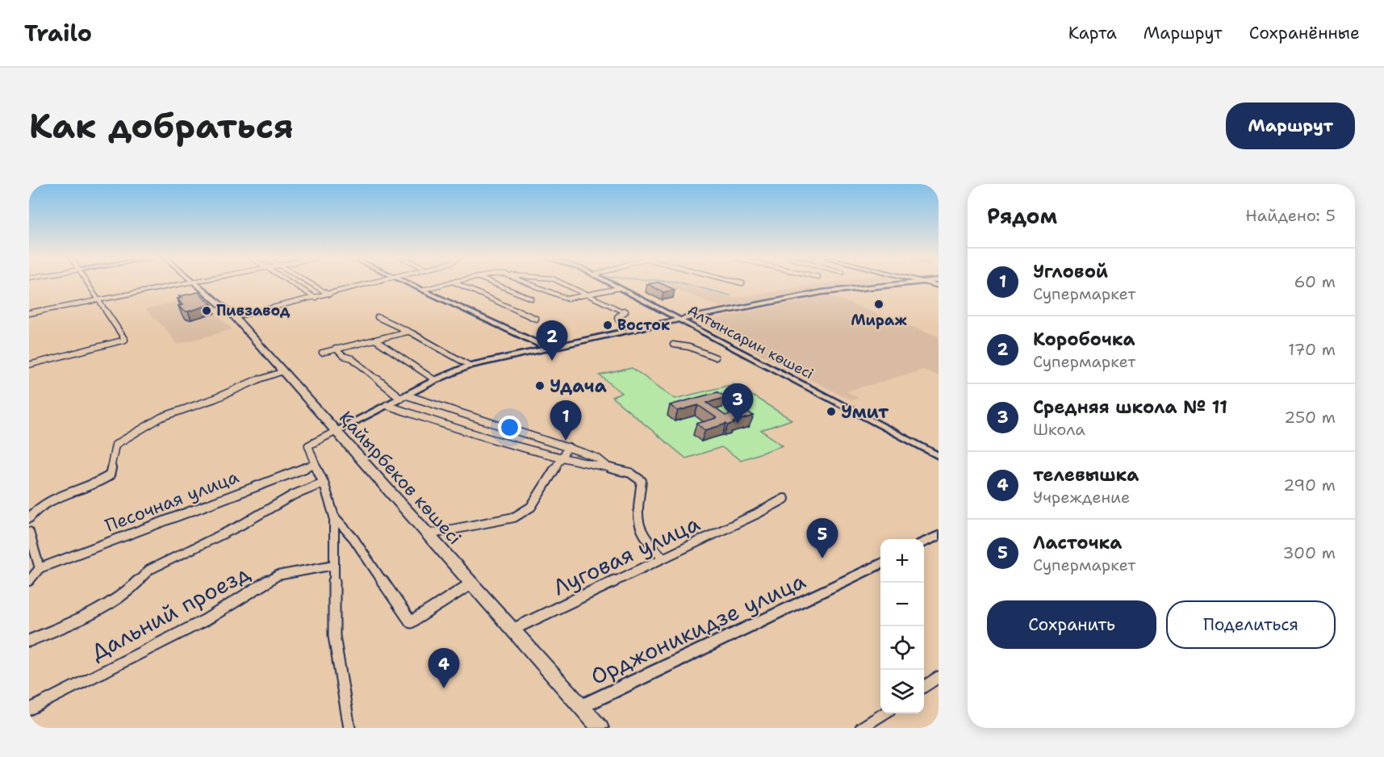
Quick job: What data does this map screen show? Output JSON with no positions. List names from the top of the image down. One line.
{"streets":{"main road":["Қайырбеков көшесі"],"street":["Алтынсарин көшесі","Песочная улица","Луговая улица","Дальний проезд","Орджоникидзе улица"]},"crossings":[["Қайырбеков көшесі","Луговая улица"],["Қайырбеков көшесі","Орджоникидзе улица"]],"places":["Мираж","Пивзавод","Восток","Удача","Умит"],"page":{"header":"Trailo","nav":["Карта","Маршрут","Сохранённые"],"buttons":["Маршрут",["Сохранить","Поделиться"]],"title":"Как добраться","heading":["Рядом","Найдено: 5"],"list":[{"mark":"1","name":"Угловой","note":"Супермаркет","value":"60 m"},{"mark":"2","name":"Коробочка","note":"Супермаркет","value":"170 m"},{"mark":"3","name":"Средняя школа № 11","note":"Школа","value":"250 m"},{"mark":"4","name":"телевышка","note":"Учреждение","value":"290 m"},{"mark":"5","name":"Ласточка","note":"Супермаркет","value":"300 m"}],"pins":["2","3","1","5","4"],"map_buttons":["+","−"]}}
